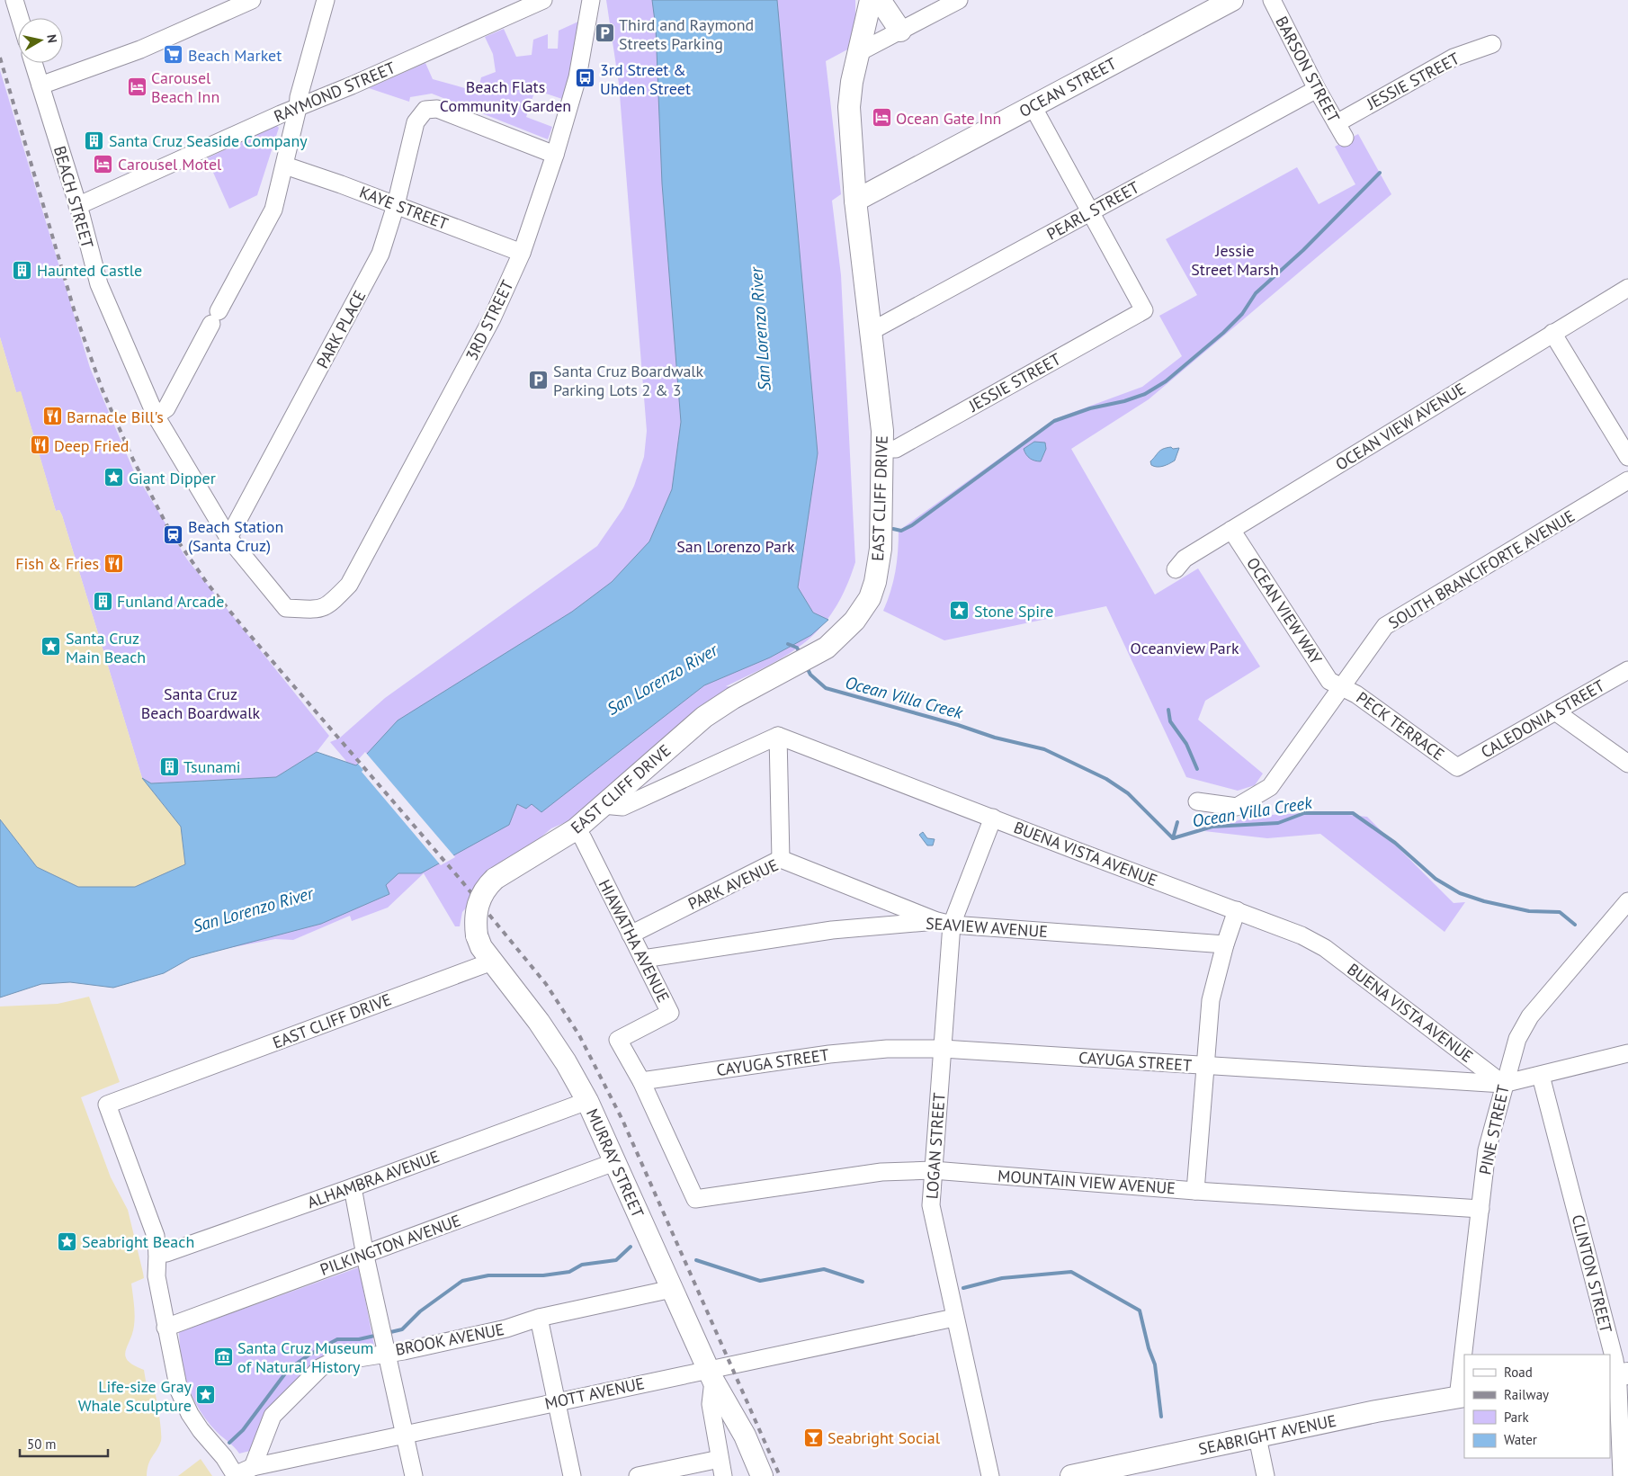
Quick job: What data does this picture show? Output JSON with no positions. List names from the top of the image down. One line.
{"streets":{"main road":["OCEAN STREET","EAST CLIFF DRIVE","MURRAY STREET","SEABRIGHT AVENUE"],"street":["BARSON STREET","JESSIE STREET","RAYMOND STREET","BEACH STREET","KAYE STREET","PEARL STREET","3RD STREET","PARK PLACE","OCEAN VIEW AVENUE","SOUTH BRANCIFORTE AVENUE","OCEAN VIEW WAY","CALEDONIA STREET","PECK TERRACE","BUENA VISTA AVENUE","PARK AVENUE","SEAVIEW AVENUE","HIAWATHA AVENUE","CAYUGA STREET","PINE STREET","LOGAN STREET","ALHAMBRA AVENUE","MOUNTAIN VIEW AVENUE","PILKINGTON AVENUE","CLINTON STREET","BROOK AVENUE","MOTT AVENUE"]},"crossings":[["BARSON STREET","JESSIE STREET"],["BARSON STREET","PEARL STREET"],["JESSIE STREET","PEARL STREET"],["JESSIE STREET","EAST CLIFF DRIVE"],["OCEAN STREET","EAST CLIFF DRIVE"],["RAYMOND STREET","BEACH STREET"],["BEACH STREET","3RD STREET"],["BEACH STREET","PARK PLACE"],["KAYE STREET","3RD STREET"],["KAYE STREET","PARK PLACE"],["PEARL STREET","EAST CLIFF DRIVE"],["3RD STREET","PARK PLACE"],["OCEAN VIEW AVENUE","OCEAN VIEW WAY"],["EAST CLIFF DRIVE","HIAWATHA AVENUE"],["EAST CLIFF DRIVE","MURRAY STREET"],["EAST CLIFF DRIVE","ALHAMBRA AVENUE"],["EAST CLIFF DRIVE","PILKINGTON AVENUE"],["EAST CLIFF DRIVE","MOTT AVENUE"],["SOUTH BRANCIFORTE AVENUE","OCEAN VIEW WAY"],["SOUTH BRANCIFORTE AVENUE","PECK TERRACE"],["OCEAN VIEW WAY","PECK TERRACE"],["CALEDONIA STREET","PECK TERRACE"],["BUENA VISTA AVENUE","CAYUGA STREET"],["BUENA VISTA AVENUE","PINE STREET"],["BUENA VISTA AVENUE","LOGAN STREET"],["PARK AVENUE","SEAVIEW AVENUE"],["PARK AVENUE","HIAWATHA AVENUE"],["PARK AVENUE","LOGAN STREET"],["SEAVIEW AVENUE","HIAWATHA AVENUE"],["SEAVIEW AVENUE","LOGAN STREET"],["HIAWATHA AVENUE","CAYUGA STREET"],["HIAWATHA AVENUE","MOUNTAIN VIEW AVENUE"],["CAYUGA STREET","PINE STREET"],["CAYUGA STREET","LOGAN STREET"],["CAYUGA STREET","CLINTON STREET"],["PINE STREET","MOUNTAIN VIEW AVENUE"],["PINE STREET","SEABRIGHT AVENUE"],["LOGAN STREET","MOUNTAIN VIEW AVENUE"],["LOGAN STREET","MOTT AVENUE"],["MURRAY STREET","ALHAMBRA AVENUE"],["MURRAY STREET","PILKINGTON AVENUE"],["MURRAY STREET","BROOK AVENUE"],["MURRAY STREET","MOTT AVENUE"],["BROOK AVENUE","MOTT AVENUE"]],"water":["San Lorenzo River","Ocean Villa Creek"],"parks":["Beach Flats Community Garden","Jessie Street Marsh","San Lorenzo Park","Oceanview Park","Santa Cruz Beach Boardwalk"],"places":{"parking":["Third and Raymond Streets Parking","Santa Cruz Boardwalk Parking Lots 2 & 3"],"supermarket":["Beach Market"],"bus stop":["3rd Street & Uhden Street"],"hotel":["Carousel Beach Inn","Ocean Gate Inn","Carousel Motel"],"building":["Santa Cruz Seaside Company","Haunted Castle","Funland Arcade","Tsunami"],"restaurant":["Barnacle Bill's","Deep Fried","Fish & Fries"],"place":["Giant Dipper","Stone Spire","Santa Cruz Main Beach","Seabright Beach","Life-size Gray Whale Sculpture"],"station":["Beach Station (Santa Cruz)"],"museum":["Santa Cruz Museum of Natural History"],"bar":["Seabright Social"]},"legend":["Road","Railway","Park","Water"],"scale_bar":"50 m","north":"right"}
